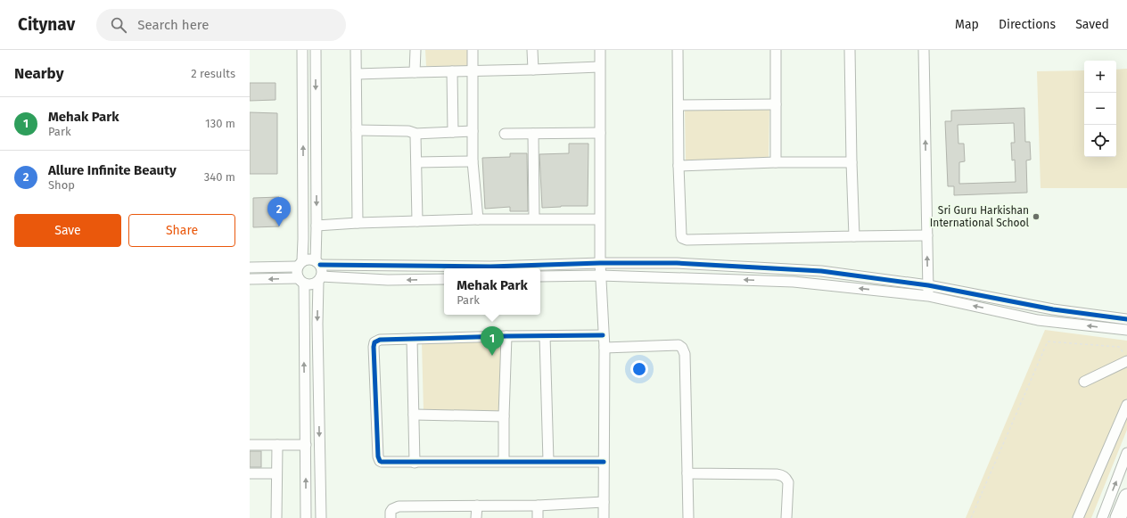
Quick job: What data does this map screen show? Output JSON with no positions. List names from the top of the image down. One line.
{"places":["Sri Guru Harkishan International School"],"page":{"header":"Citynav","search":"Search here","nav":["Map","Directions","Saved"],"heading":["Nearby","2 results"],"map_buttons":["+","−"],"list":[{"mark":"1","name":"Mehak Park","note":"Park","value":"130 m"},{"mark":"2","name":"Allure Infinite Beauty","note":"Shop","value":"340 m"}],"pins":["2","1"],"buttons":["Save","Share"],"popup":["Mehak Park","Park"]}}
